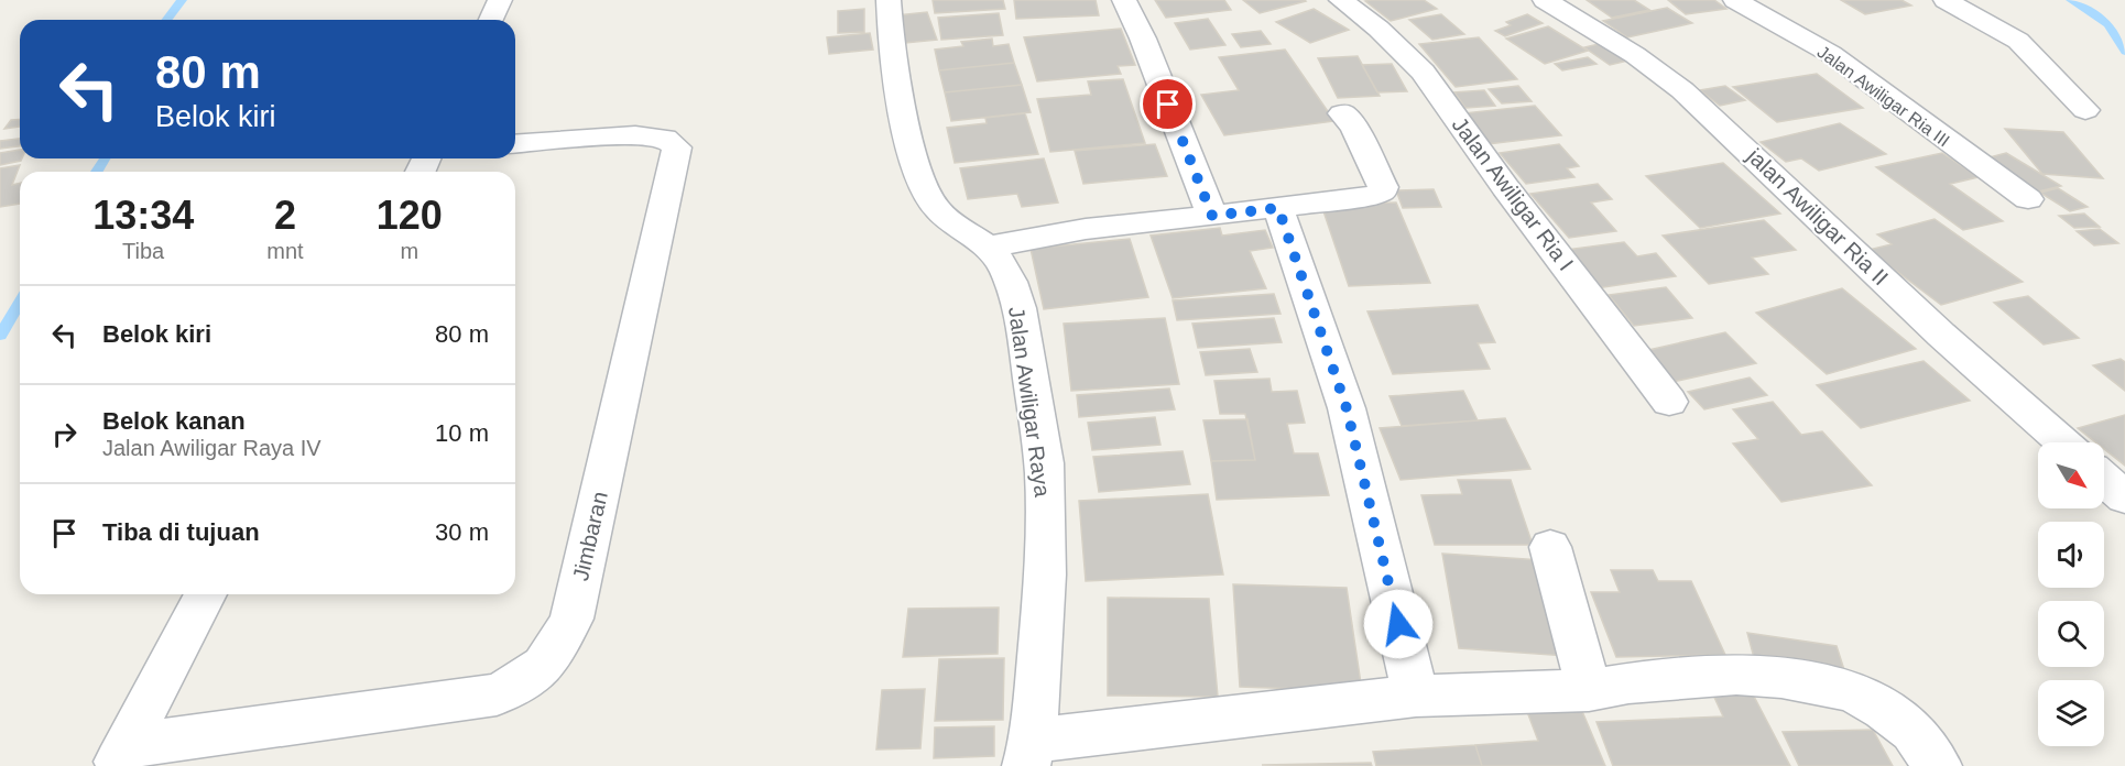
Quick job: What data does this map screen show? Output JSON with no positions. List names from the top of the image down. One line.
{"streets":{"street":["Jalan Awiligar Ria III","Jalan Awiligar Ria I","jalan Awiligar Ria II","Jalan Awiligar Raya","Jimbaran"]},"north":"bottom right","page":{"turn":["80 m","Belok kiri"],"eta":["13:34","Tiba","2","mnt","120","m"],"list":[{"name":"Belok kiri","value":"80 m"},{"name":"Belok kanan","note":"Jalan Awiligar Raya IV","value":"10 m"},{"name":"Tiba di tujuan","value":"30 m"}]}}
